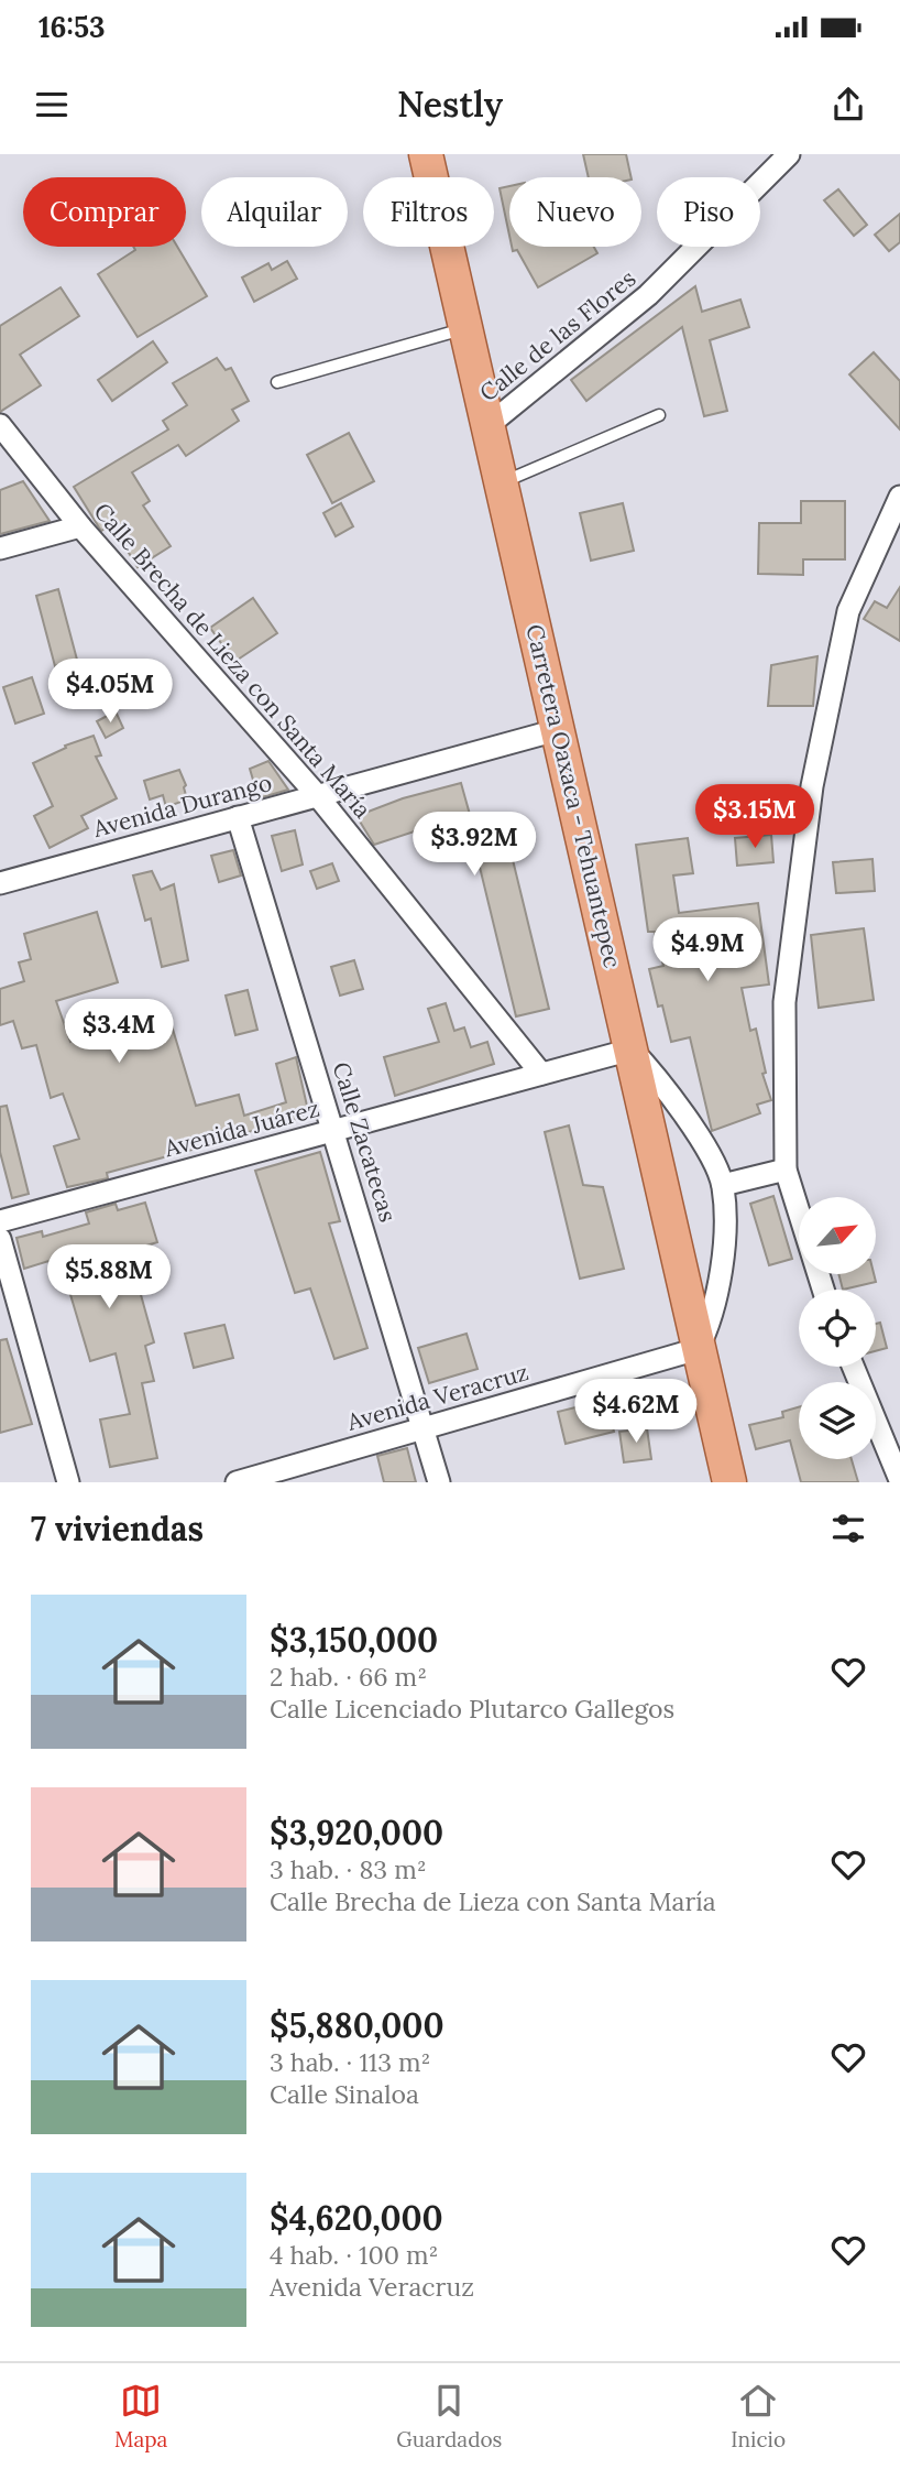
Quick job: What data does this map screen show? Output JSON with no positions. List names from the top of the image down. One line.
{"streets":{"main road":["Carretera Oaxaca - Tehuantepec"],"street":["Calle de las Flores","Calle Brecha de Lieza con Santa María","Avenida Durango","Avenida Juárez","Calle Zacatecas","Avenida Veracruz"]},"crossings":[["Calle de las Flores","Carretera Oaxaca - Tehuantepec"],["Calle Brecha de Lieza con Santa María","Avenida Durango"],["Calle Brecha de Lieza con Santa María","Avenida Juárez"],["Carretera Oaxaca - Tehuantepec","Avenida Durango"],["Carretera Oaxaca - Tehuantepec","Avenida Juárez"],["Carretera Oaxaca - Tehuantepec","Avenida Veracruz"],["Avenida Durango","Calle Zacatecas"],["Avenida Juárez","Calle Zacatecas"],["Calle Zacatecas","Avenida Veracruz"]],"north":"top right","page":{"status":"16:53","header":"Nestly","chip":["Comprar","Alquilar","Filtros","Nuevo","Piso"],"price":["$4.05M","$3.15M","$3.92M","$4.9M","$3.4M","$5.88M","$4.62M"],"heading":"7 viviendas","list":[{"name":"$3,150,000","note":"2 hab. · 66 m² · Calle Licenciado Plutarco Gallegos"},{"name":"$3,920,000","note":"3 hab. · 83 m² · Calle Brecha de Lieza con Santa María"},{"name":"$5,880,000","note":"3 hab. · 113 m² · Calle Sinaloa"},{"name":"$4,620,000","note":"4 hab. · 100 m² · Avenida Veracruz"}],"tabs":["Mapa","Guardados","Inicio"]}}
